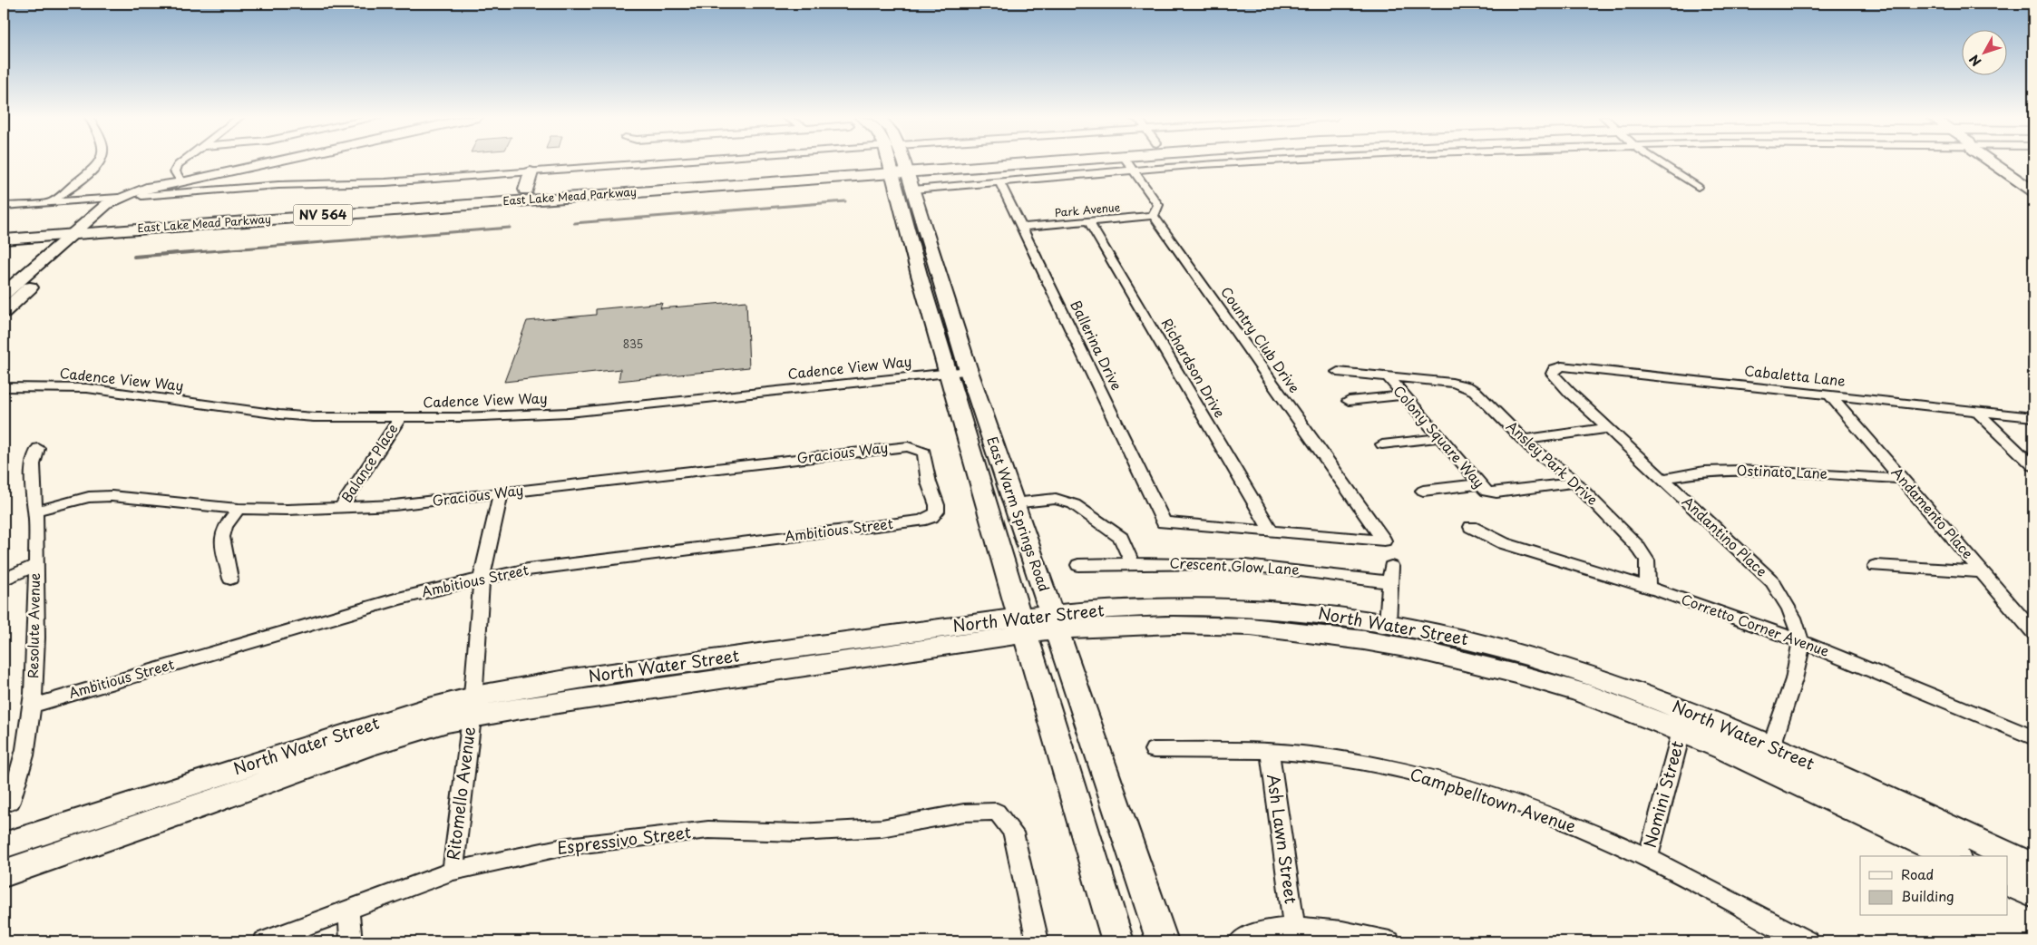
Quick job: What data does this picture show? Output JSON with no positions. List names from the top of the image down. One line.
{"streets":{"main road":["East Lake Mead Parkway","NV 564","East Warm Springs Road","North Water Street"],"street":["Park Avenue","Country Club Drive","Ballerina Drive","Cadence View Way","Richardson Drive","Cabaletta Lane","Colony Square Way","Gracious Way","Balance Place","Ansley Park Drive","Ostinato Lane","Andamento Place","Ambitious Street","Andantino Place","Crescent Glow Lane","Resolute Avenue","Corretto Corner Avenue","Ritomello Avenue","Nomini Street","Campbelltown Avenue","Ash Lawn Street","Espressivo Street"]},"crossings":[["East Lake Mead Parkway","East Warm Springs Road"],["Park Avenue","Country Club Drive"],["Park Avenue","Ballerina Drive"],["Park Avenue","Richardson Drive"],["Country Club Drive","Ballerina Drive"],["Country Club Drive","Richardson Drive"],["Ballerina Drive","Richardson Drive"],["Cadence View Way","Balance Place"],["Cadence View Way","East Warm Springs Road"],["Cabaletta Lane","Andamento Place"],["Cabaletta Lane","Andantino Place"],["Colony Square Way","Ansley Park Drive"],["Gracious Way","Balance Place"],["Gracious Way","Ambitious Street"],["Gracious Way","Resolute Avenue"],["Gracious Way","Ritomello Avenue"],["Ansley Park Drive","Corretto Corner Avenue"],["Ostinato Lane","Andamento Place"],["Ostinato Lane","Andantino Place"],["East Warm Springs Road","North Water Street"],["Ambitious Street","Resolute Avenue"],["Ambitious Street","Ritomello Avenue"],["Andantino Place","North Water Street"],["Andantino Place","Corretto Corner Avenue"],["Crescent Glow Lane","North Water Street"],["North Water Street","Ritomello Avenue"],["North Water Street","Nomini Street"],["Ritomello Avenue","Espressivo Street"],["Nomini Street","Campbelltown Avenue"],["Campbelltown Avenue","Ash Lawn Street"]],"house_numbers":["835"],"legend":["Road","Building"],"north":"bottom left"}
